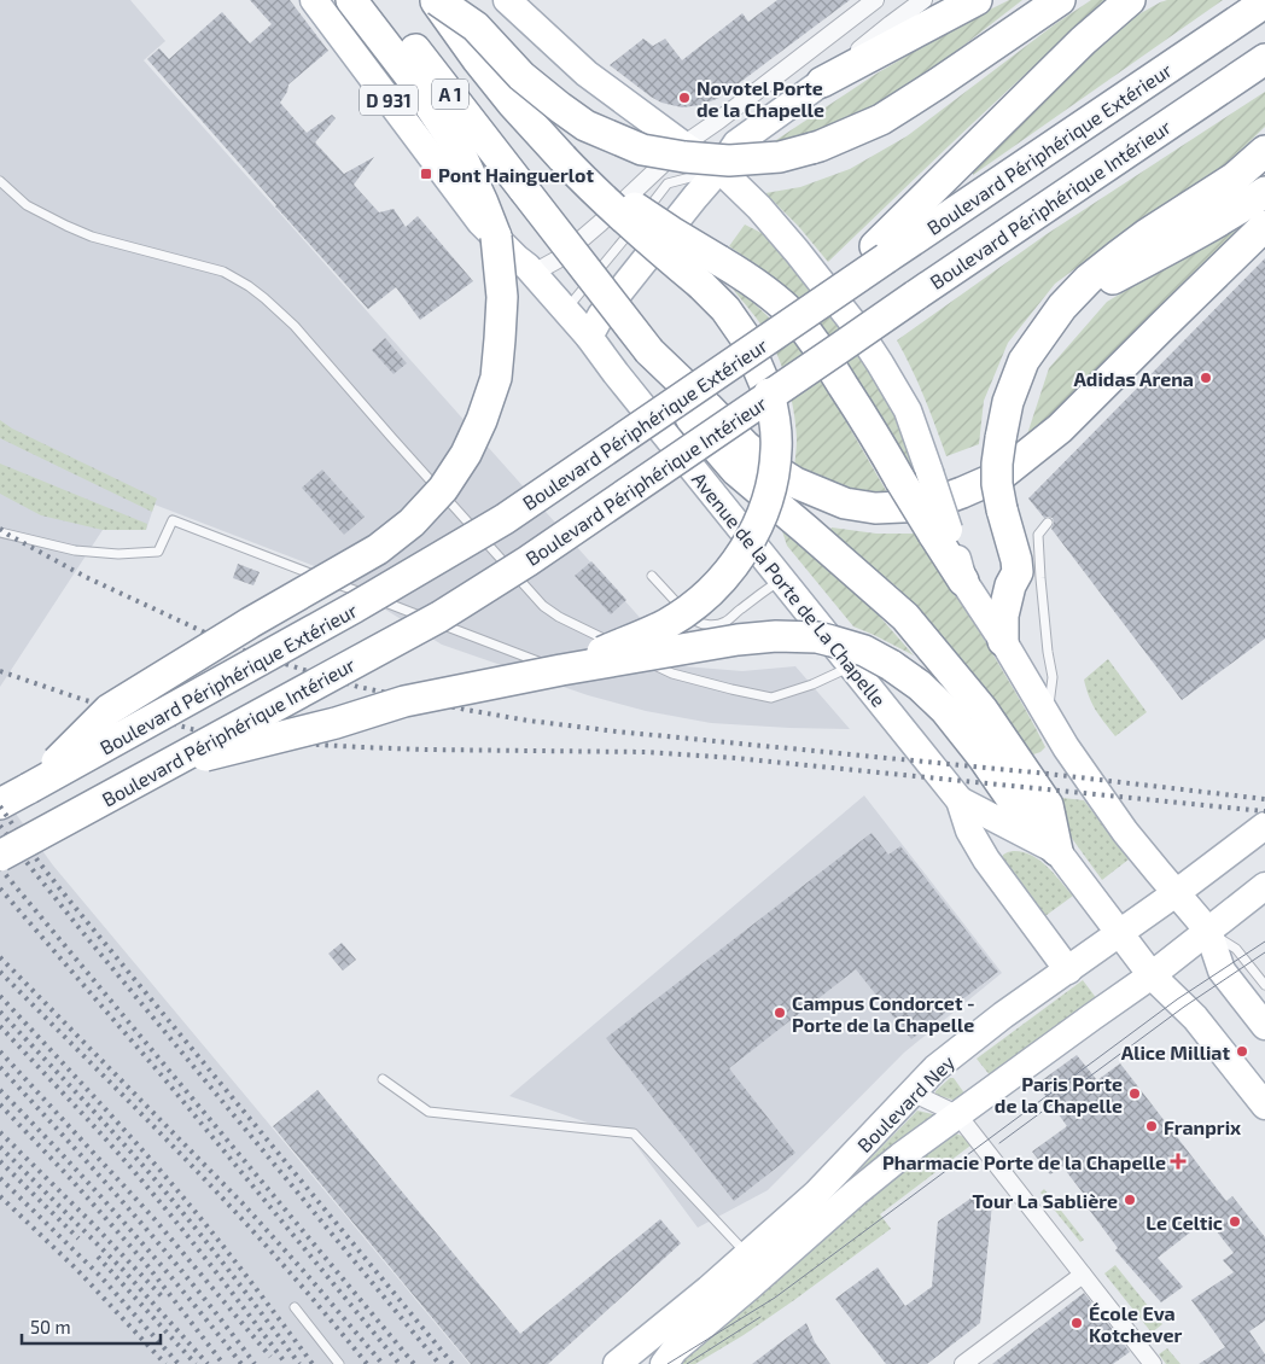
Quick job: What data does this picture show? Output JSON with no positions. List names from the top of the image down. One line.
{"streets":{"highway":["A 1","Boulevard Périphérique Extérieur","Boulevard Périphérique Intérieur"],"main road":["D 931","Avenue de la Porte de La Chapelle","Boulevard Ney"]},"crossings":[["D 931","Avenue de la Porte de La Chapelle"],["Avenue de la Porte de La Chapelle","Boulevard Ney"]],"places":{"other":["Novotel Porte de la Chapelle","Adidas Arena","Campus Condorcet - Porte de la Chapelle","Alice Milliat","Paris Porte de la Chapelle","Franprix","Tour La Sablière","Le Celtic","École Eva Kotchever"],"transit":["Pont Hainguerlot"],"health":["Pharmacie Porte de la Chapelle"]},"scale_bar":"50 m"}
